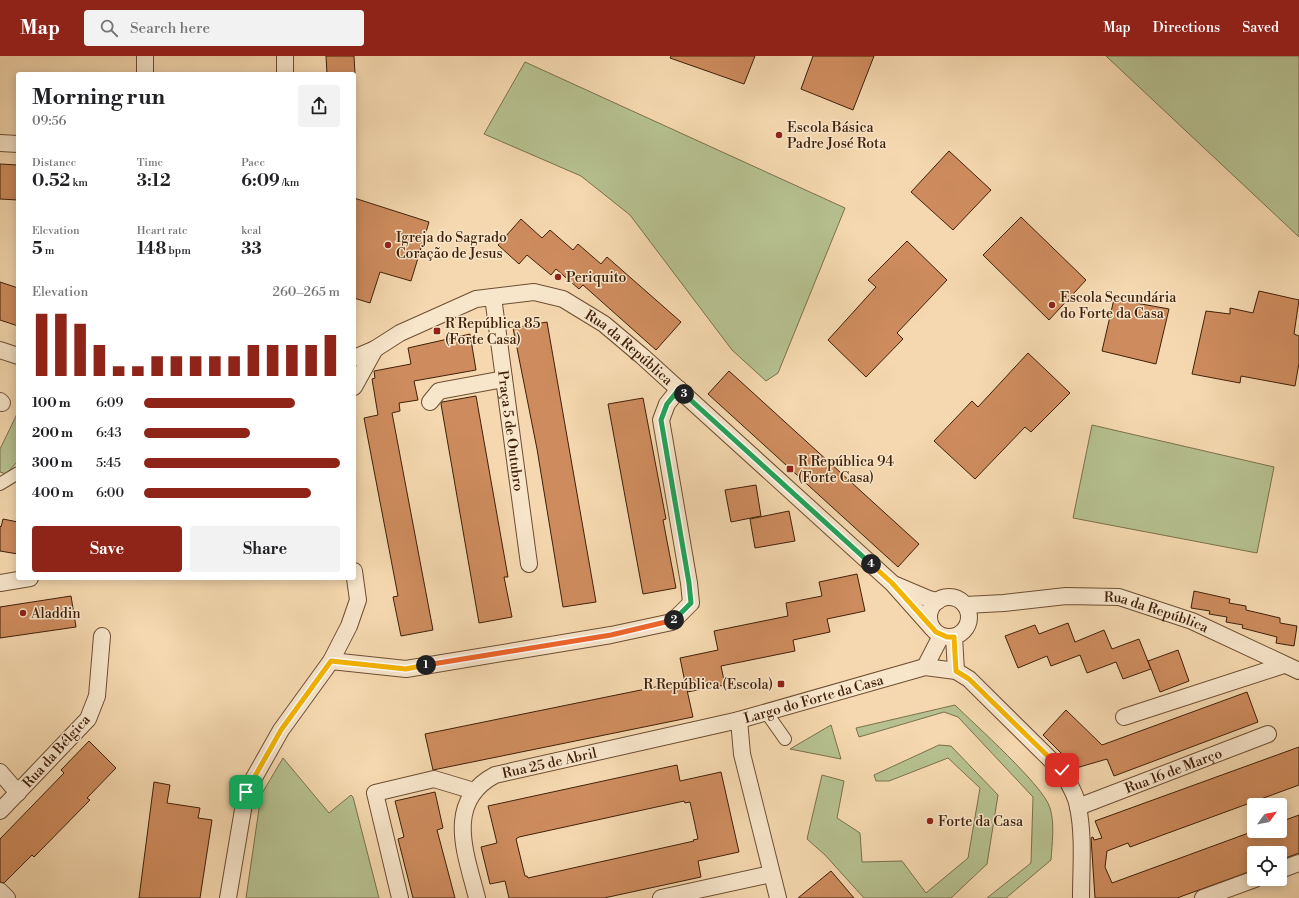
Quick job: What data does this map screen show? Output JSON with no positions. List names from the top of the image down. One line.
{"streets":{"street":["Rua da República","Praça 5 de Outubro","Largo do Forte da Casa","Rua da Bélgica","Rua 25 de Abril","Rua 16 de Março"]},"crossings":[["Rua da República","Praça 5 de Outubro"],["Largo do Forte da Casa","Rua 25 de Abril"],["Largo do Forte da Casa","Rua 16 de Março"]],"places":{"other":["Escola Básica Padre José Rota","Igreja do Sagrado Coração de Jesus","Periquito","Escola Secundária do Forte da Casa","Aladdin","Forte da Casa"],"transit":["R República 85 (Forte Casa)","R República 94 (Forte Casa)","R República (Escola)"]},"north":"top right","page":{"header":"Map","search":"Search here","nav":["Map","Directions","Saved"],"heading":["Morning run","09:56"],"stats":[["Distance","0.52 km"],["Time","3:12"],["Pace","6:09 /km"],["Elevation","5 m"],["Heart rate","148 bpm"],["kcal","33"]],"chart":["Elevation","260–265 m"],"pins":["3","4","2","1"],"list":[{"name":"100 m","note":"6:09"},{"name":"200 m","note":"6:43"},{"name":"300 m","note":"5:45"},{"name":"400 m","note":"6:00"}],"buttons":["Save","Share"]}}
